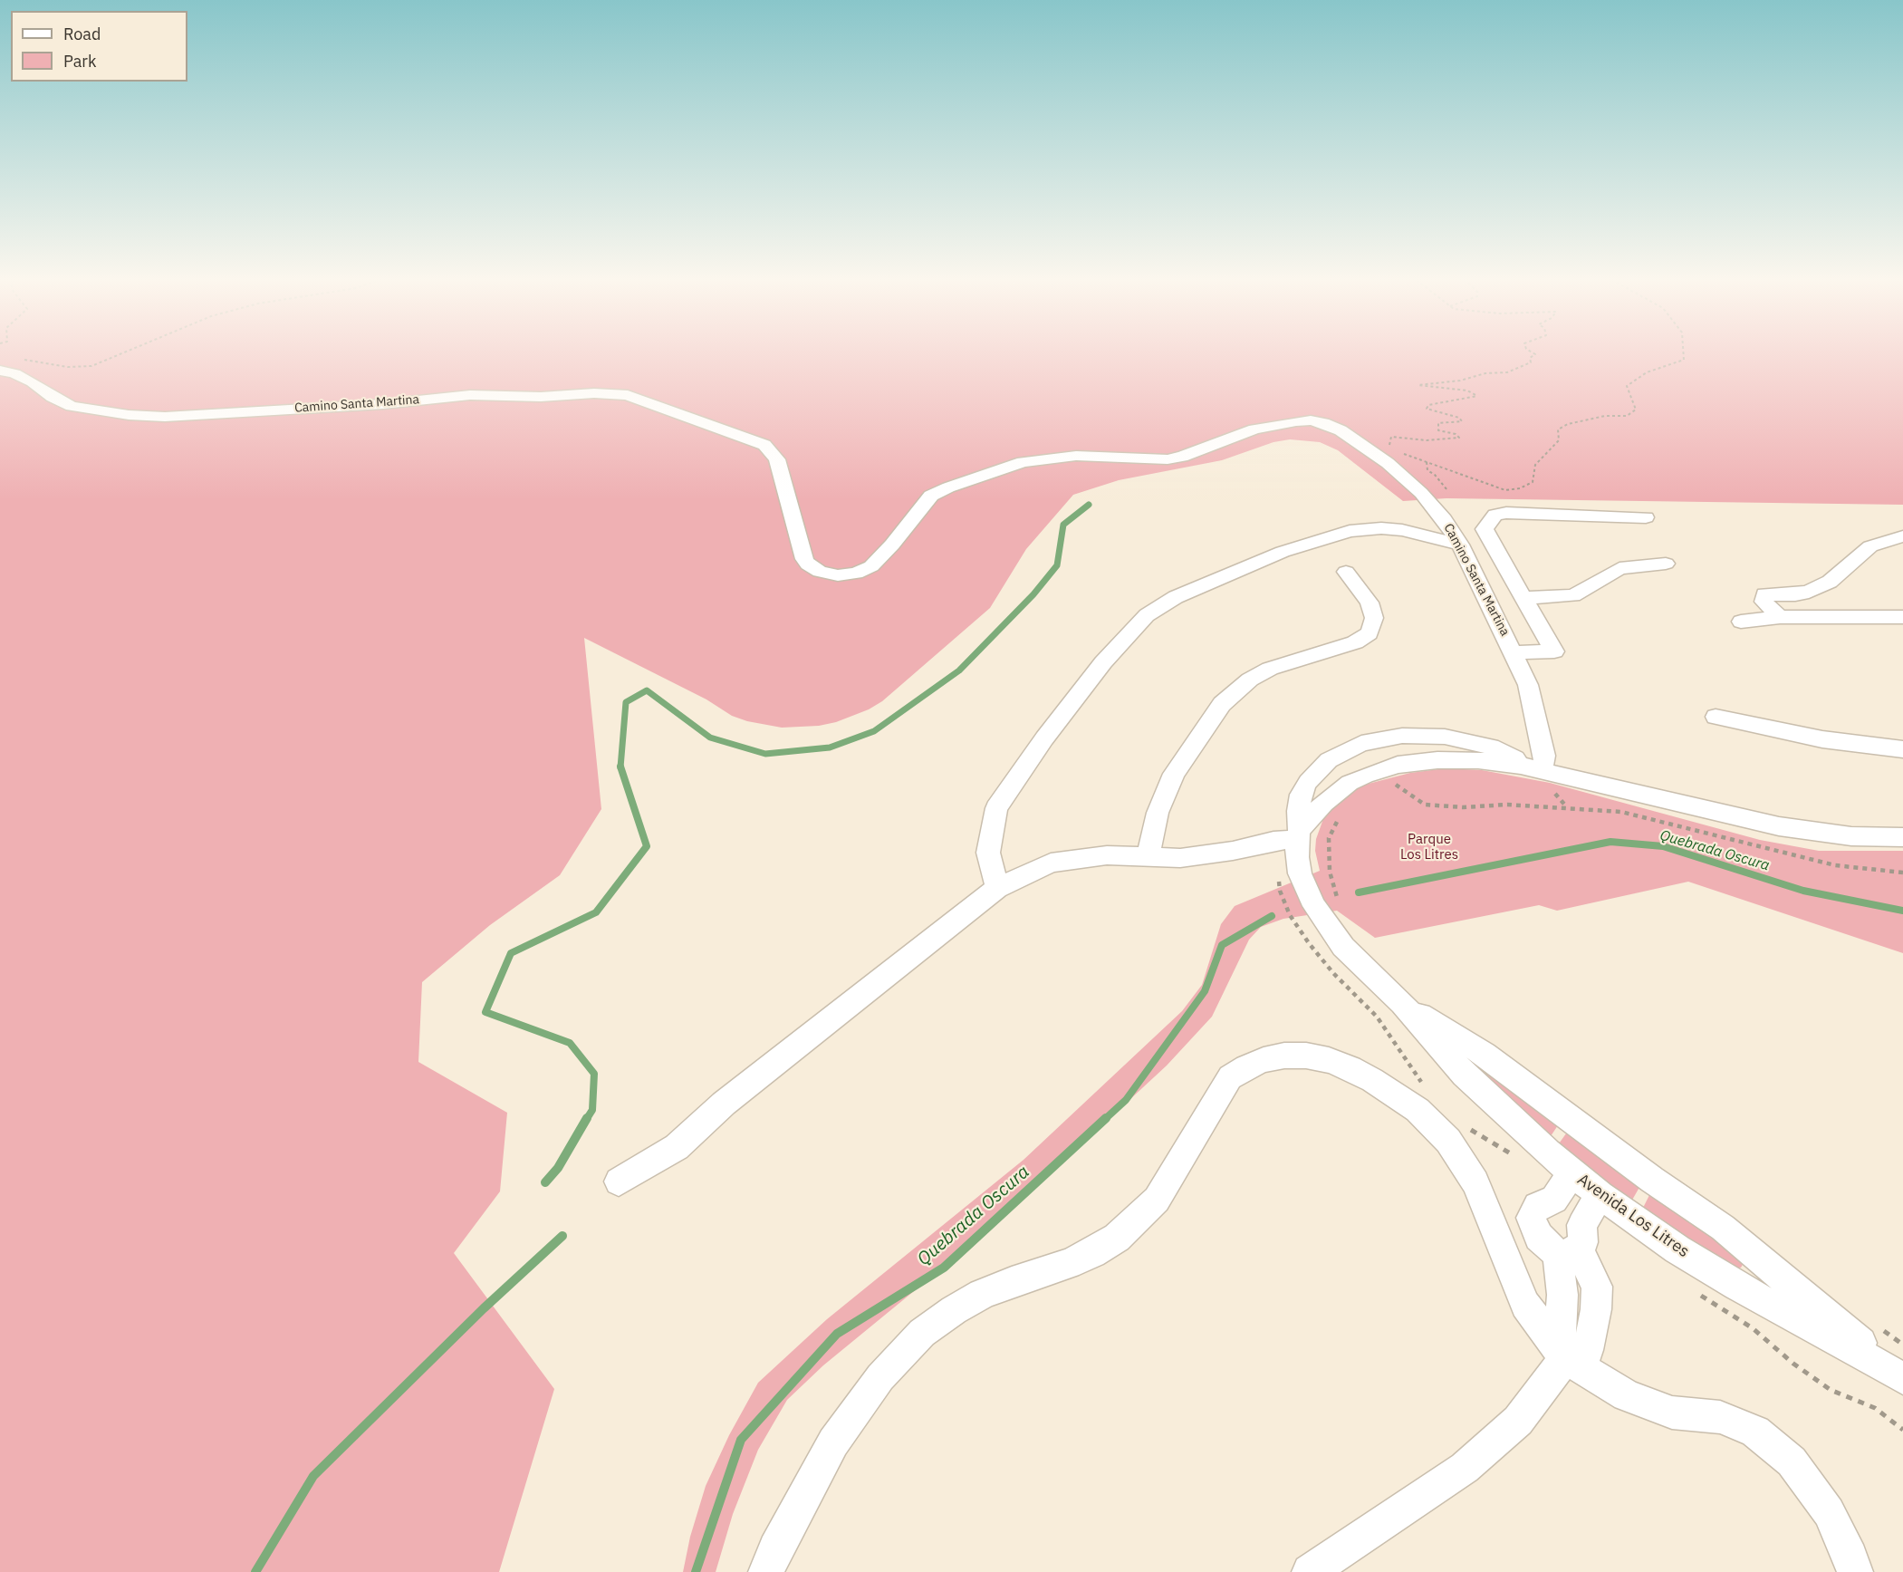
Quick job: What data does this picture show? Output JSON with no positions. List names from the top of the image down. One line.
{"streets":{"street":["Camino Santa Martina","Avenida Los Litres"]},"crossings":[["Camino Santa Martina","Avenida Los Litres"]],"water":["Quebrada Oscura"],"parks":["Parque Los Litres"],"legend":["Road","Park"]}
